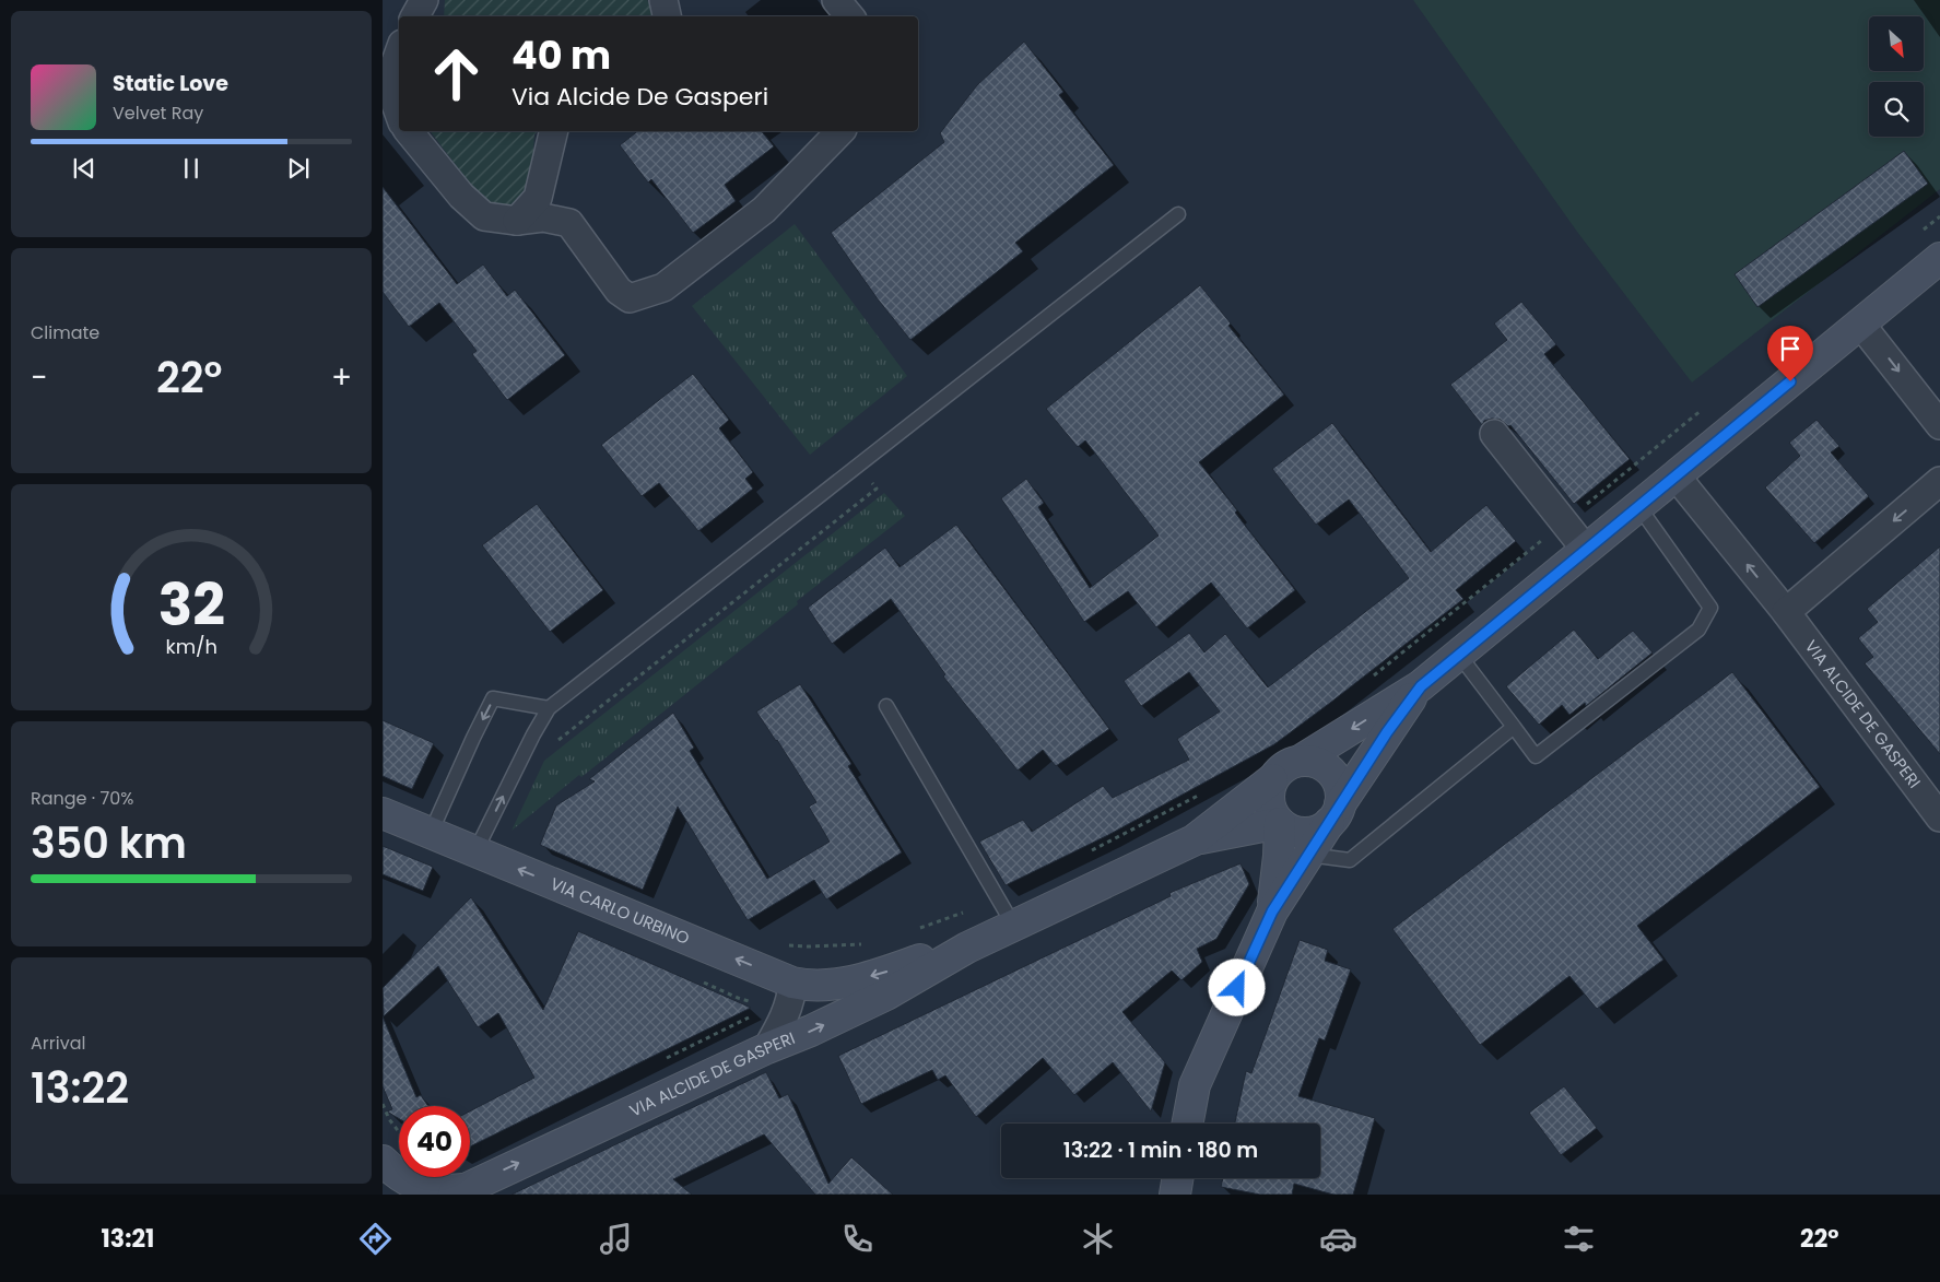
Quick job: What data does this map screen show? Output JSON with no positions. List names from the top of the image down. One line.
{"streets":{"street":["VIA ALCIDE DE GASPERI","VIA CARLO URBINO"]},"crossings":[["VIA ALCIDE DE GASPERI","VIA CARLO URBINO"]],"one_way":["VIA CARLO URBINO"],"north":"bottom right","page":{"turn":["40 m","Via Alcide De Gasperi"],"song":["Static Love","Velvet Ray"],"tile":["Climate",["Range · 70%","350 km"],["Arrival","13:22"]],"heat":["−","22°","+"],"limit":"40","trip":"13:22 · 1 min · 180 m","tabs":["13:21","22°"],"gauge":["32","km/h"]}}
